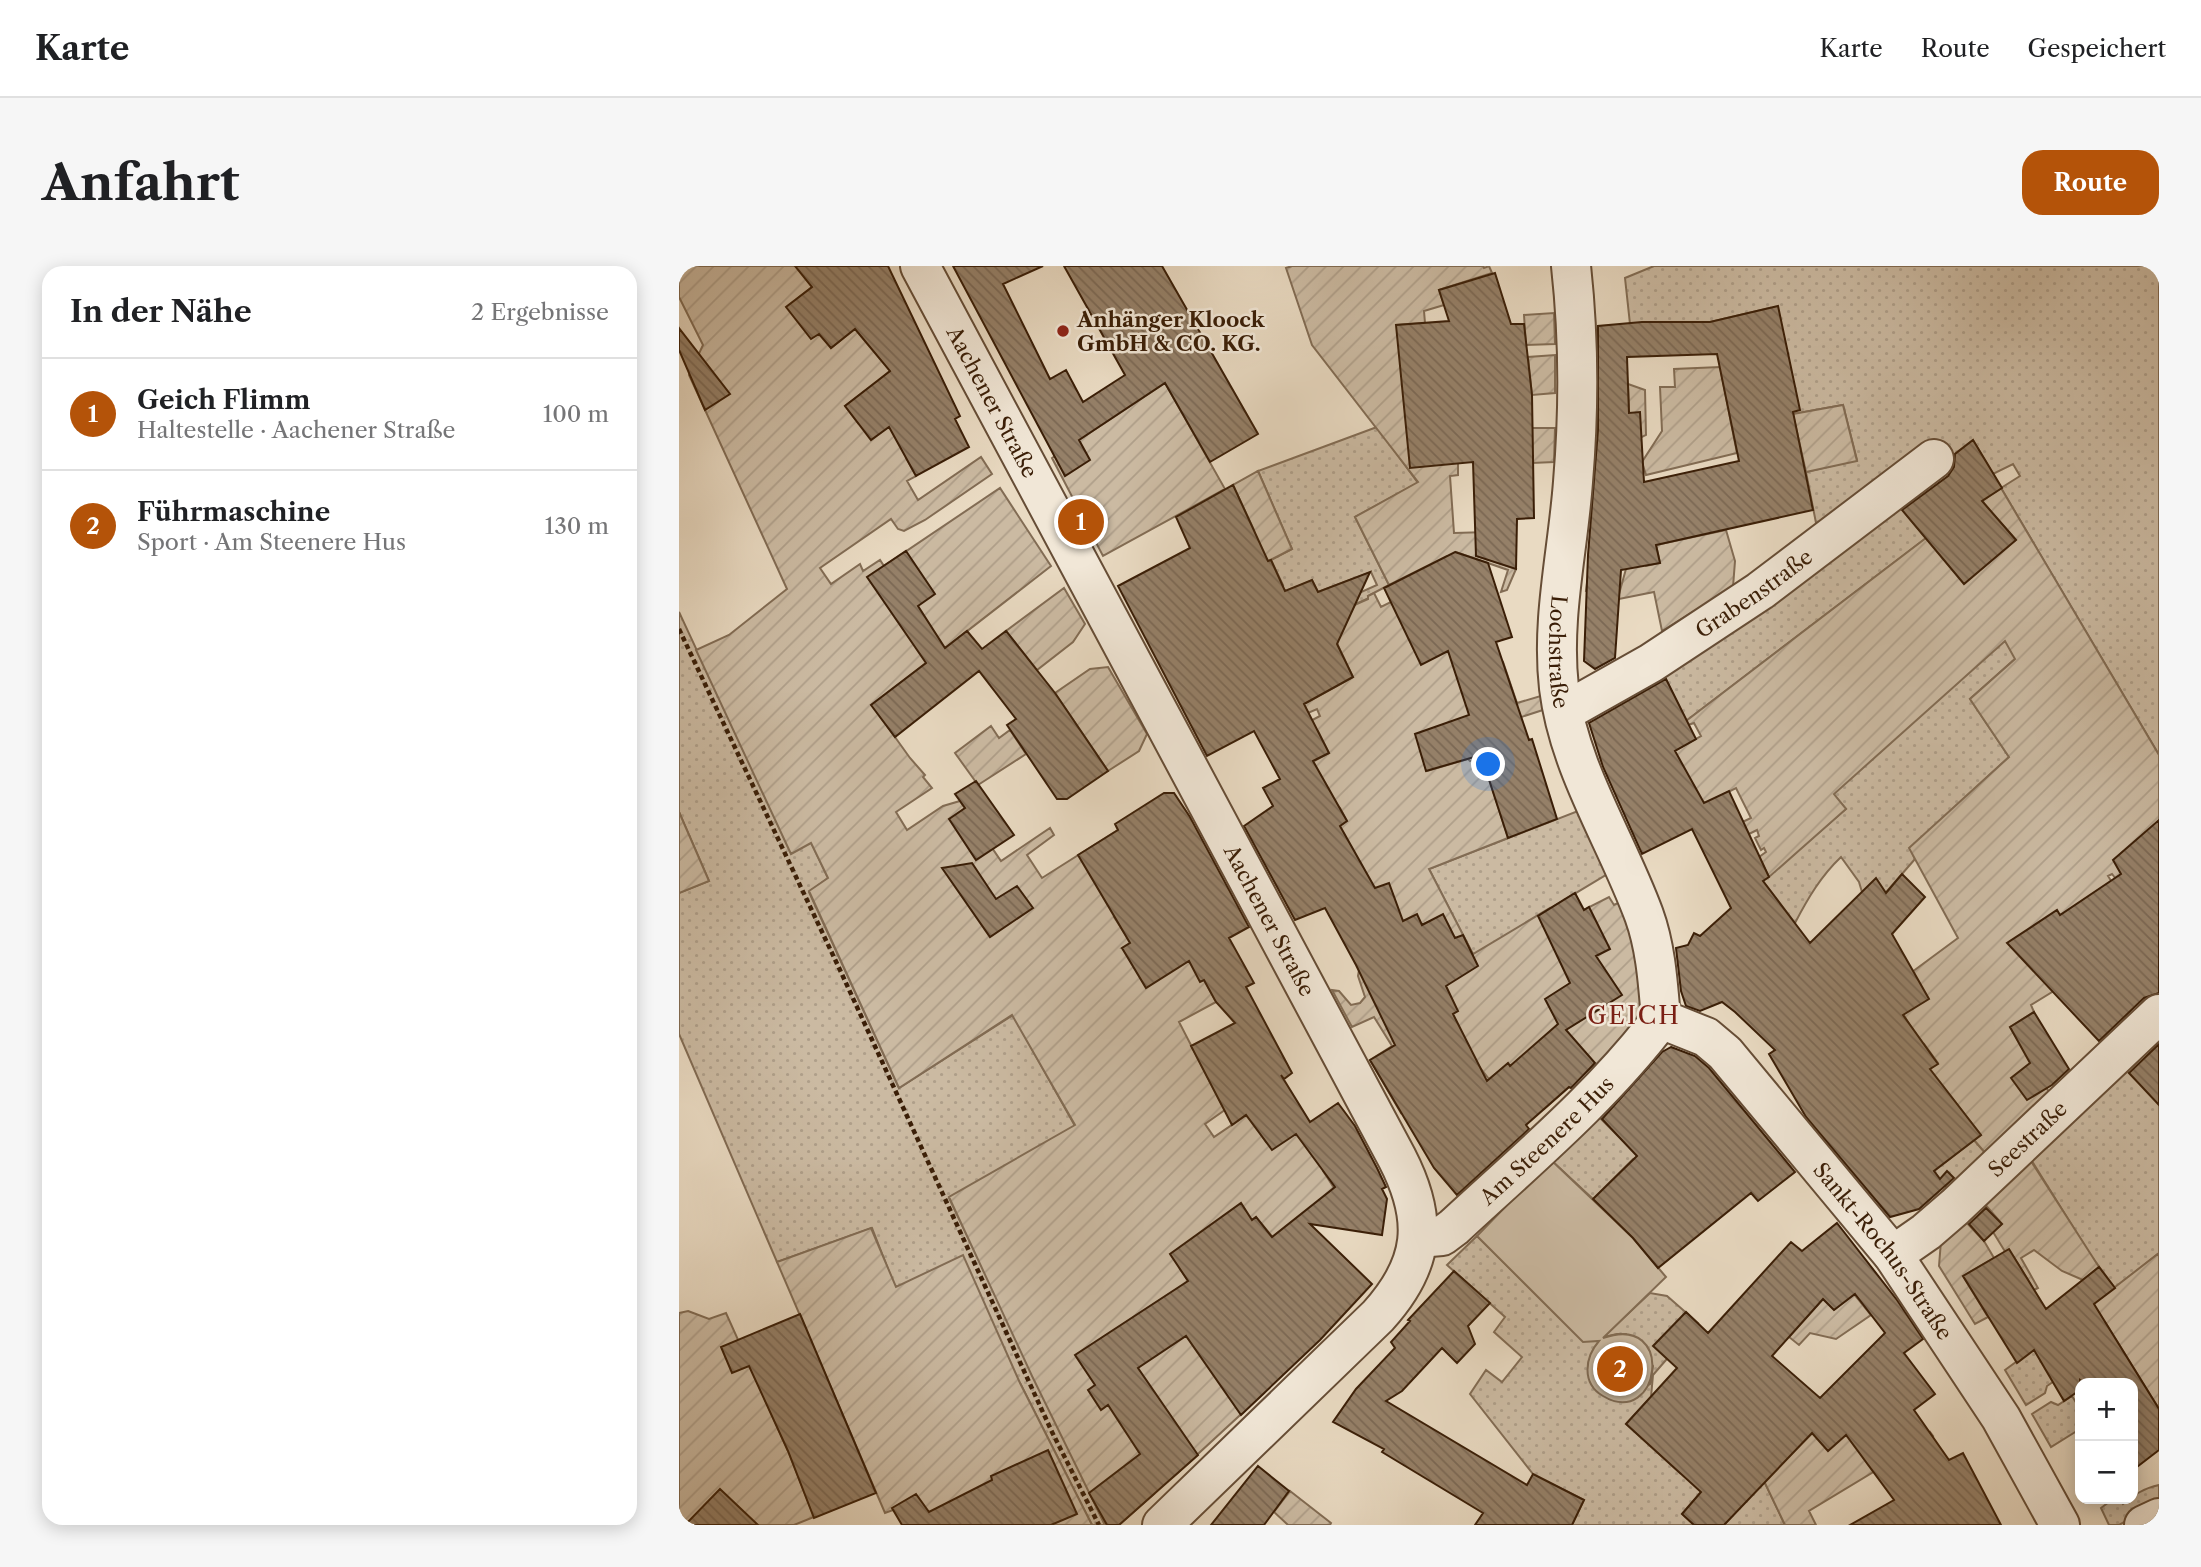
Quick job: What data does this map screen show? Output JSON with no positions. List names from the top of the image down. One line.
{"streets":{"street":["Aachener Straße","Grabenstraße","Lochstraße","Seestraße","Am Steenere Hus","Sankt-Rochus-Straße"]},"crossings":[["Aachener Straße","Am Steenere Hus"],["Grabenstraße","Lochstraße"],["Lochstraße","Am Steenere Hus"],["Lochstraße","Sankt-Rochus-Straße"],["Seestraße","Sankt-Rochus-Straße"],["Am Steenere Hus","Sankt-Rochus-Straße"]],"districts":["GEICH"],"places":["Anhänger Kloock GmbH & CO. KG."],"page":{"header":"Karte","nav":["Karte","Route","Gespeichert"],"buttons":"Route","title":"Anfahrt","heading":["In der Nähe","2 Ergebnisse"],"list":[{"mark":"1","name":"Geich Flimm","note":"Haltestelle · Aachener Straße","value":"100 m"},{"mark":"2","name":"Führmaschine","note":"Sport · Am Steenere Hus","value":"130 m"}],"pins":["1","2"],"map_buttons":["+","−"]}}
